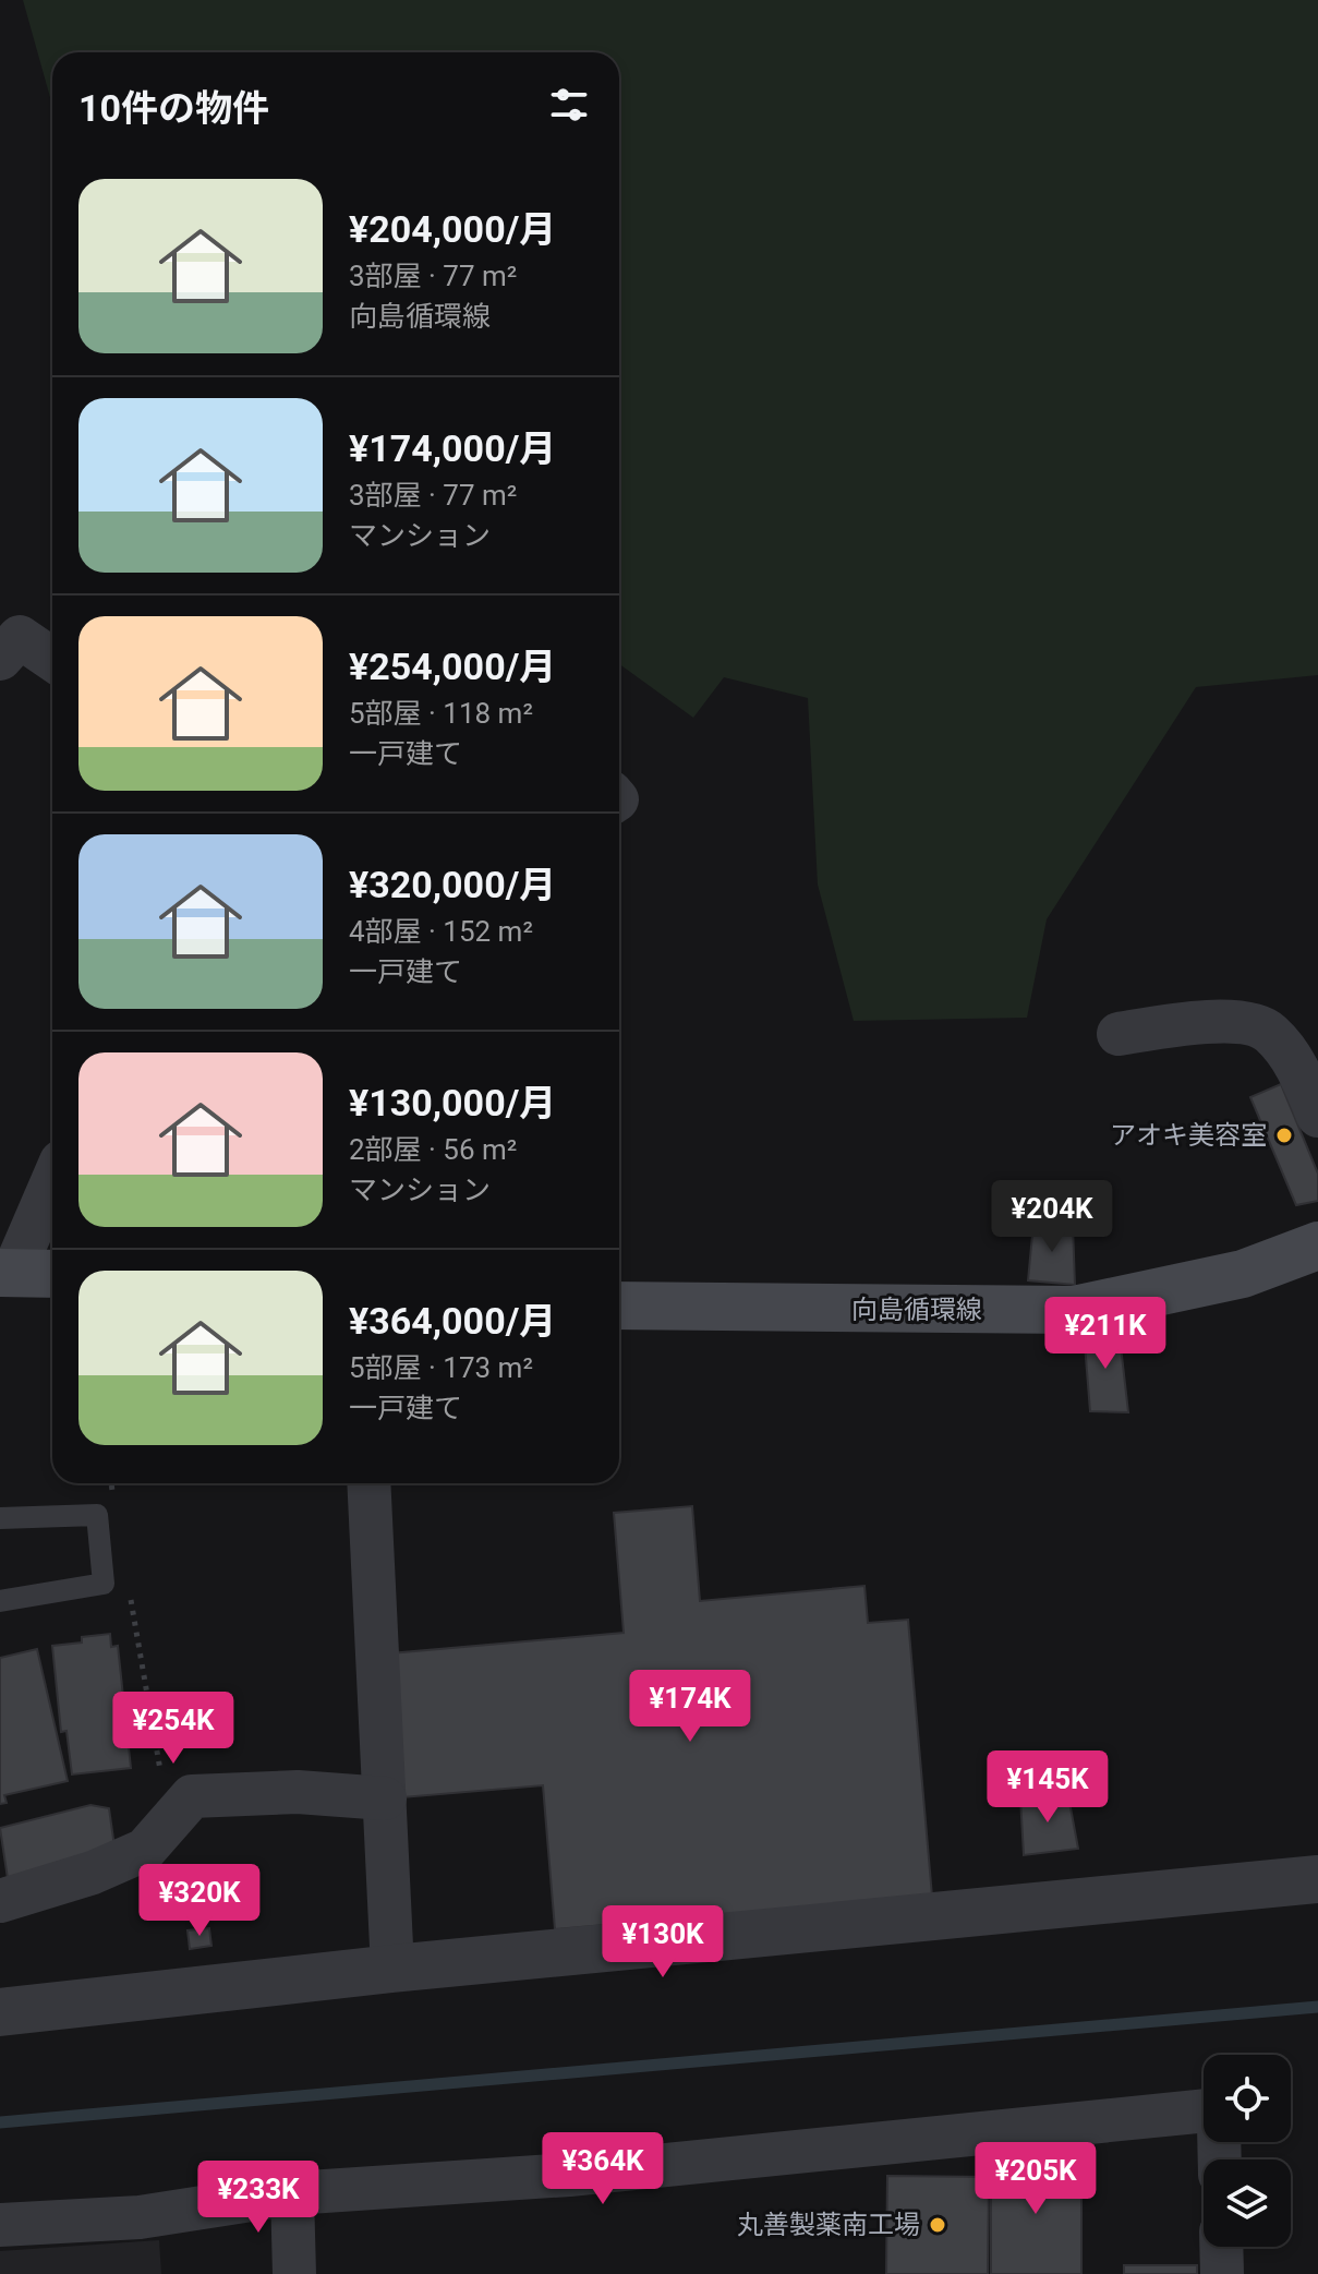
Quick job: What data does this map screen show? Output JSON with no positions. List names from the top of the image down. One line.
{"streets":{"main road":["向島循環線"]},"places":["アオキ美容室","丸善製薬南工場"],"page":{"heading":"10件の物件","list":[{"name":"¥204,000/月","note":"3部屋 · 77 m² · 向島循環線"},{"name":"¥174,000/月","note":"3部屋 · 77 m² · マンション"},{"name":"¥254,000/月","note":"5部屋 · 118 m² · 一戸建て"},{"name":"¥320,000/月","note":"4部屋 · 152 m² · 一戸建て"},{"name":"¥130,000/月","note":"2部屋 · 56 m² · マンション"},{"name":"¥364,000/月","note":"5部屋 · 173 m² · 一戸建て"}],"price":["¥204K","¥211K","¥174K","¥254K","¥145K","¥320K","¥130K","¥364K","¥205K","¥233K"]}}
